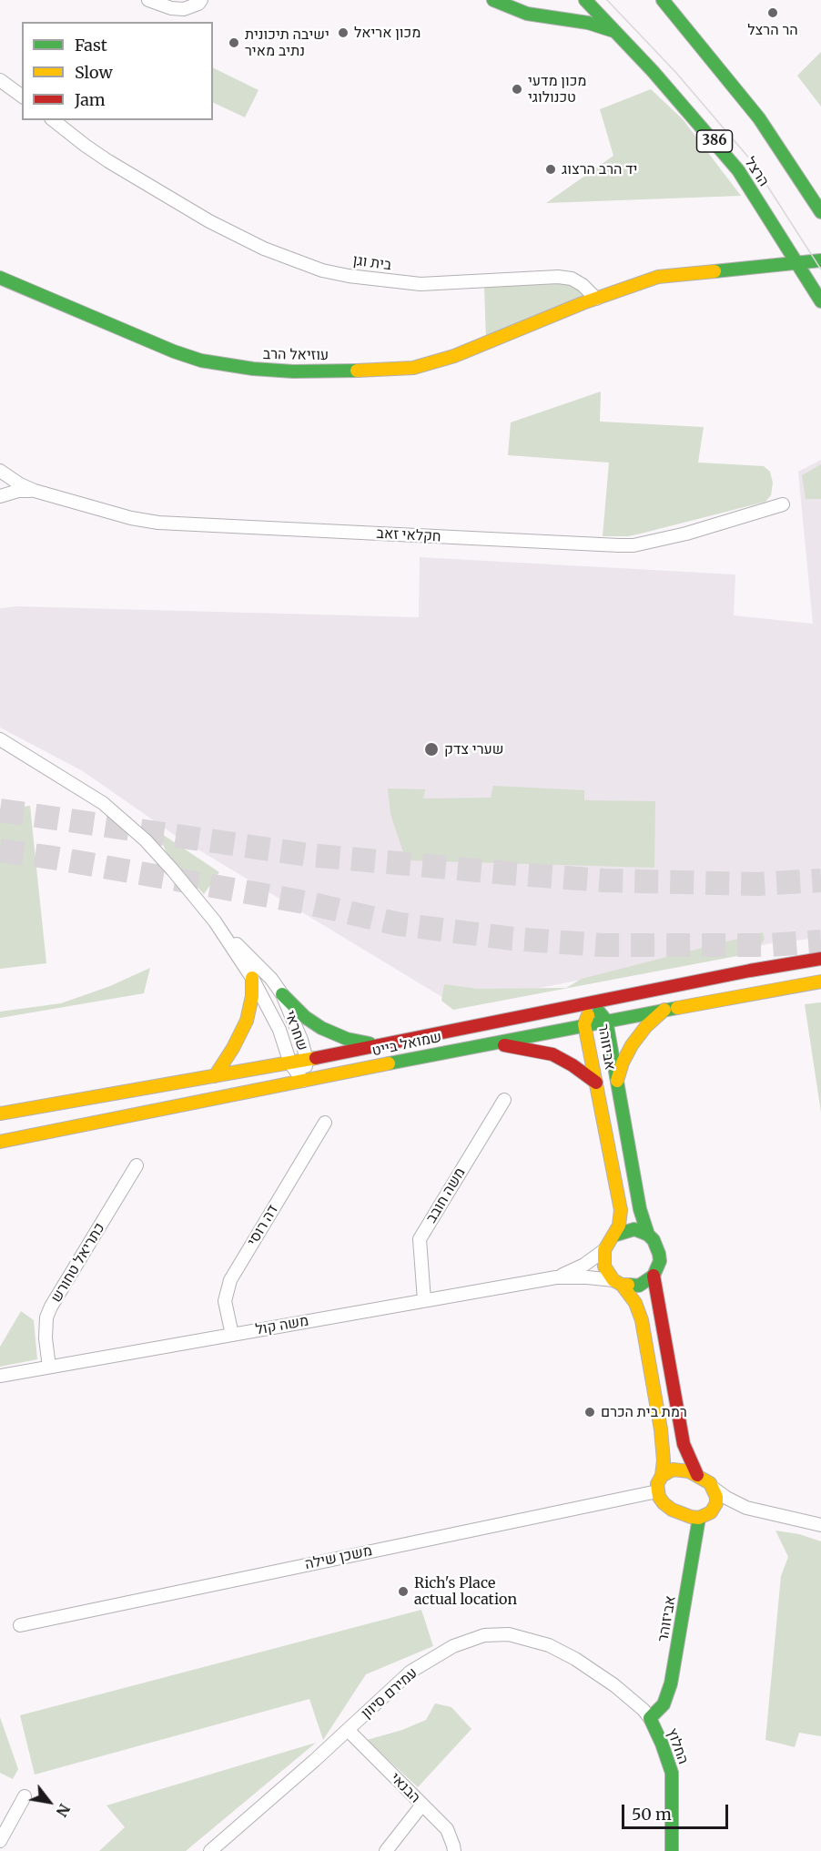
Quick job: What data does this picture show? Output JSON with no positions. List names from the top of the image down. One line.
{"streets":{"street":["386","הרצל","בית וגן","עוזיאל הרב","חקלאי זאב","שחראי","שמואל בייט","אביזוהר","משה חובב","דה רוסי","כתריאל טחורש","משה קול","משכן שילה","עמירם סיוון","החלוץ","הבנאי"]},"crossings":[["בית וגן","עוזיאל הרב"],["שחראי","שמואל בייט"],["שמואל בייט","אביזוהר"],["אביזוהר","משה קול"],["אביזוהר","משכן שילה"],["אביזוהר","עמירם סיוון"],["אביזוהר","החלוץ"],["משה חובב","משה קול"],["דה רוסי","משה קול"],["כתריאל טחורש","משה קול"],["עמירם סיוון","החלוץ"],["עמירם סיוון","הבנאי"]],"places":["הר הרצל","מכון אריאל","ישיבה תיכונית נתיב מאיר","מכון מדעי טכנולוגי","יד הרב הרצוג","שערי צדק","רמת בית הכרם","Rich's Place actual location"],"legend":["Fast","Slow","Jam"],"scale_bar":"50 m","north":"bottom right"}
